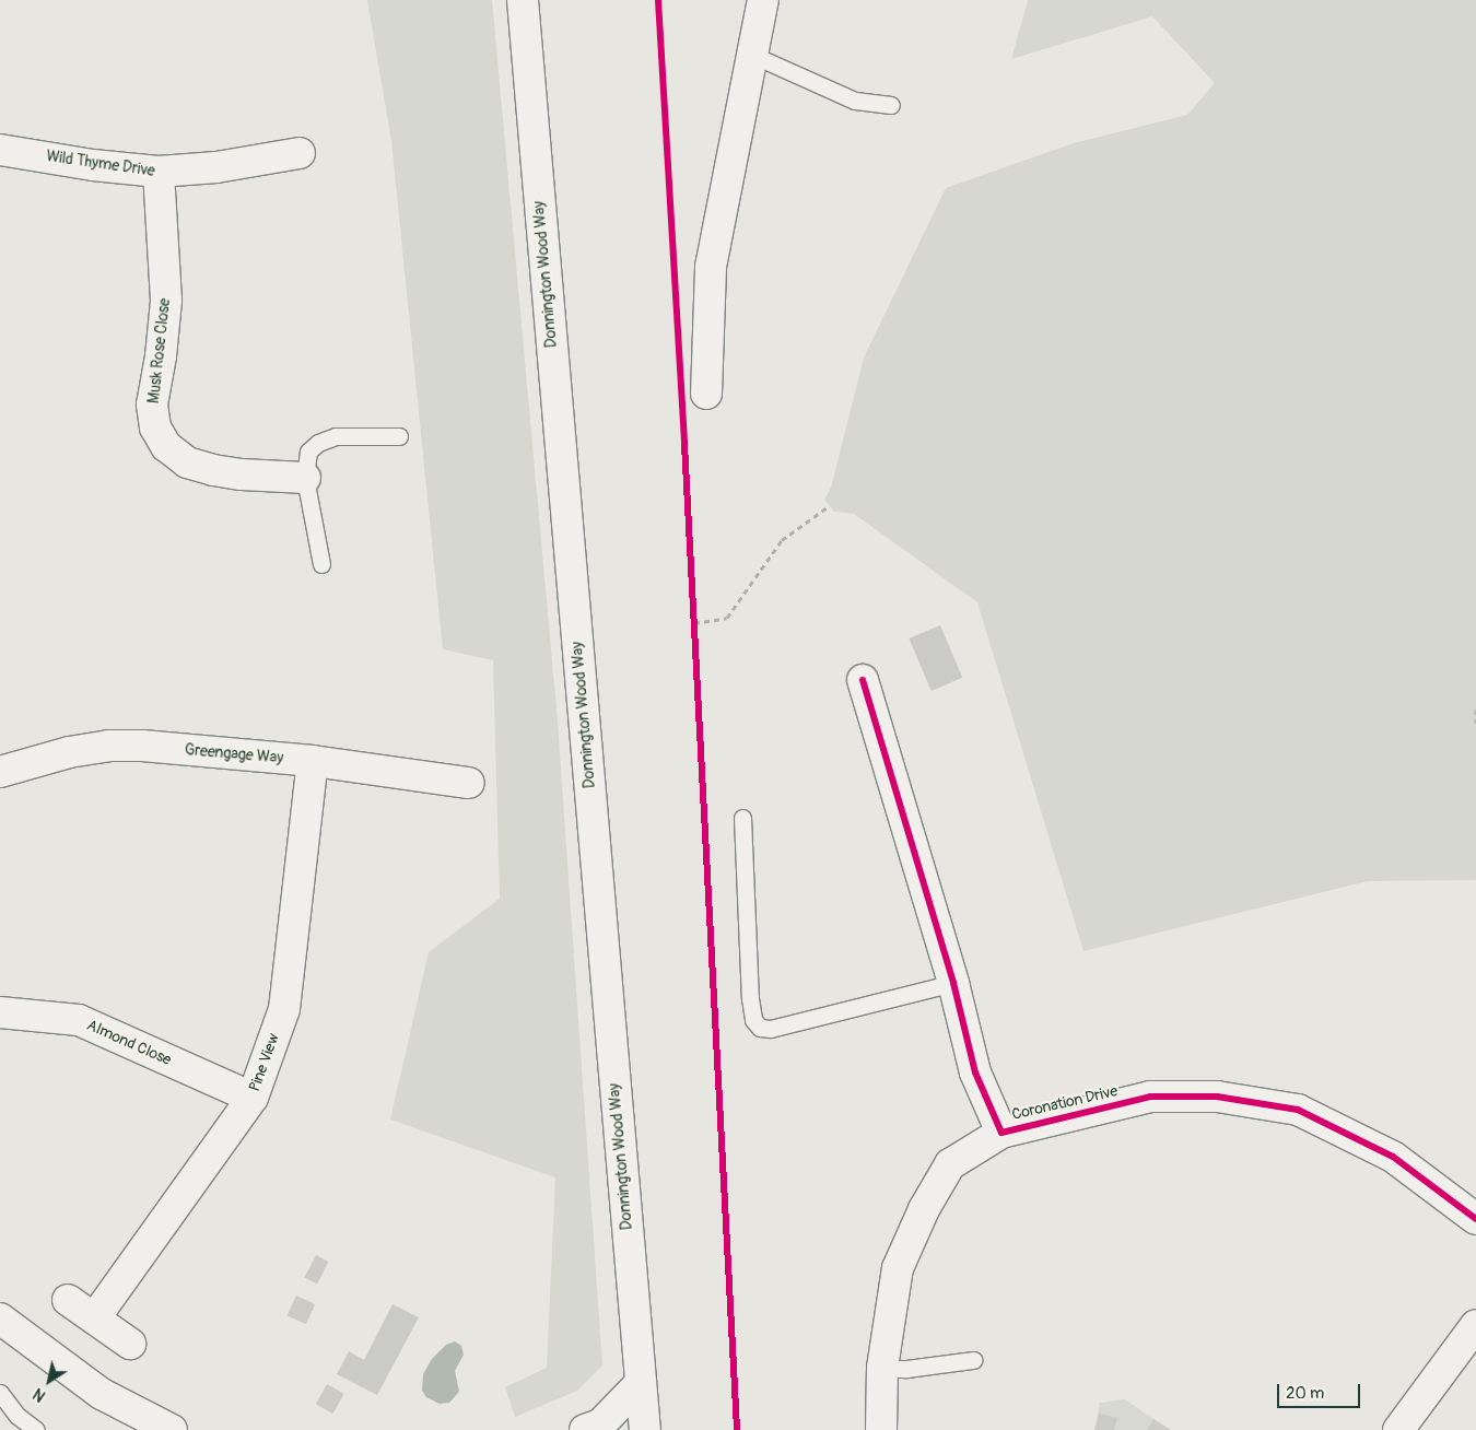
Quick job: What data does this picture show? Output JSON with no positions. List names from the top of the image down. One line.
{"streets":{"street":["Wild Thyme Drive","Donnington Wood Way","Musk Rose Close","Greengage Way","Almond Close","Pine View","Coronation Drive"]},"crossings":[["Wild Thyme Drive","Musk Rose Close"],["Greengage Way","Pine View"],["Almond Close","Pine View"]],"scale_bar":"20 m","north":"bottom left"}
